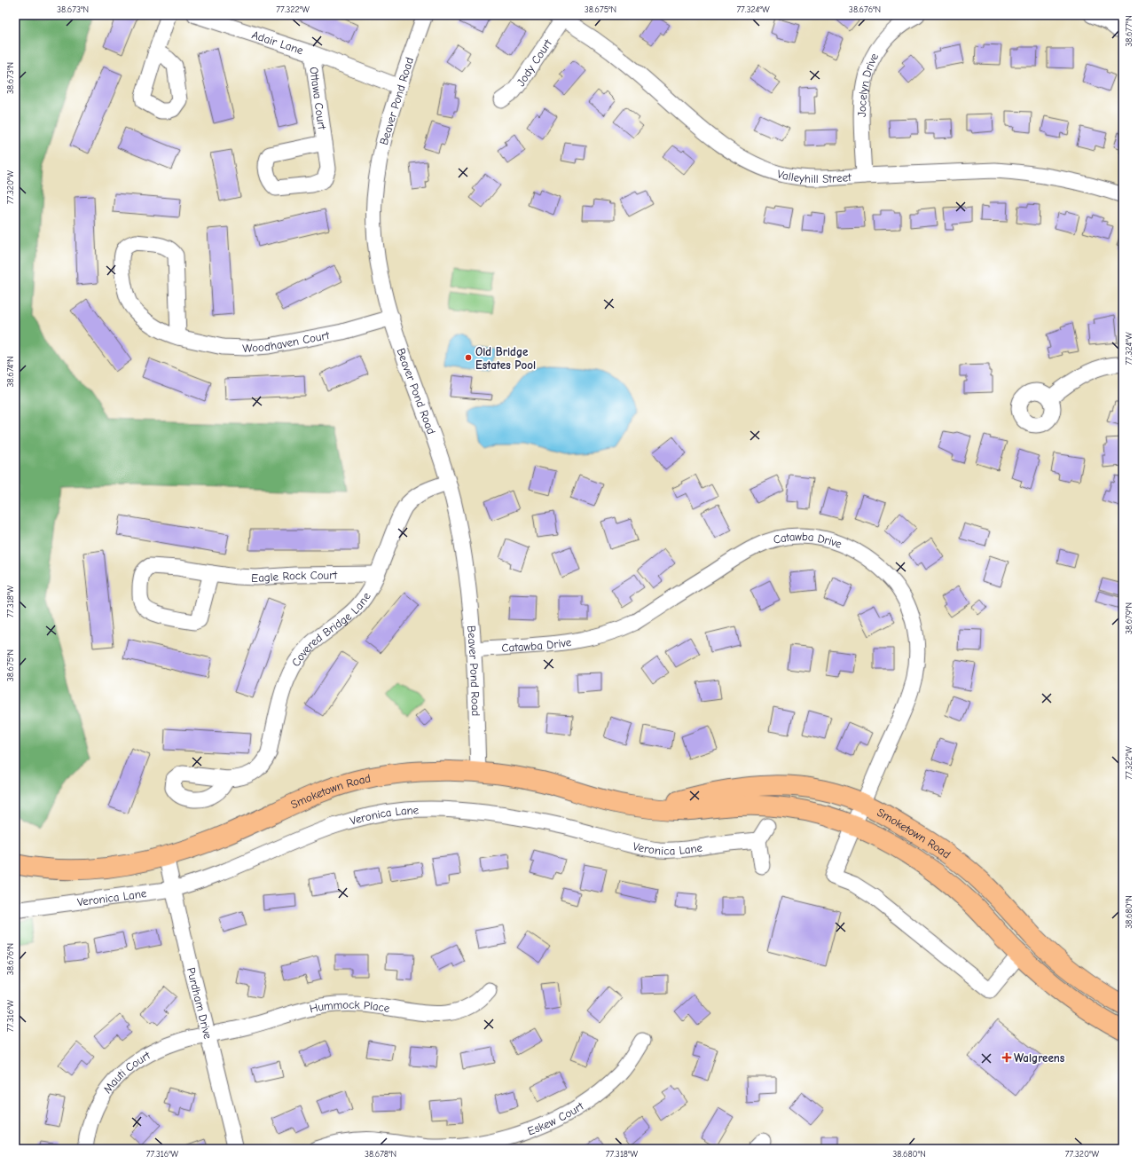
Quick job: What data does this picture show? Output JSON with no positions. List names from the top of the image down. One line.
{"streets":{"main road":["Smoketown Road"],"street":["Adair Lane","Jody Court","Jocelyn Drive","Ottawa Court","Beaver Pond Road","Valleyhill Street","Woodhaven Court","Catawba Drive","Eagle Rock Court","Covered Bridge Lane","Veronica Lane","Purdham Drive","Hummock Place","Mauti Court","Eskew Court"]},"crossings":[["Adair Lane","Ottawa Court"],["Adair Lane","Beaver Pond Road"],["Jody Court","Valleyhill Street"],["Jocelyn Drive","Valleyhill Street"],["Beaver Pond Road","Woodhaven Court"],["Beaver Pond Road","Catawba Drive"],["Beaver Pond Road","Covered Bridge Lane"],["Beaver Pond Road","Smoketown Road"],["Catawba Drive","Smoketown Road"],["Eagle Rock Court","Covered Bridge Lane"],["Smoketown Road","Purdham Drive"],["Veronica Lane","Purdham Drive"],["Purdham Drive","Hummock Place"],["Purdham Drive","Mauti Court"],["Hummock Place","Mauti Court"]],"places":{"other":["Old Bridge Estates Pool"],"health":["Walgreens"]},"coordinates":["38.673°N","77.322°W","38.675°N","77.324°W","38.676°N","38.677°N","77.320°W","38.674°N","77.318°W","38.679°N","38.680°N","77.316°W","38.678°N"]}
